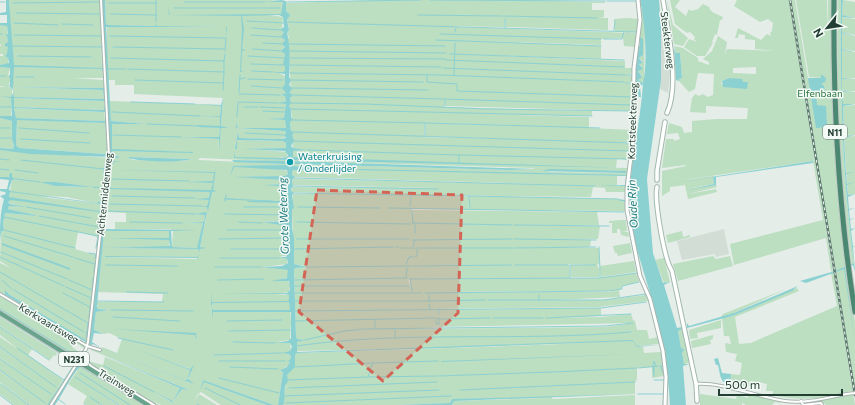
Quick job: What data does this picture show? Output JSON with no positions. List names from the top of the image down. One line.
{"streets":{"highway":["N11"],"main road":["Steekterweg","N231"],"street":["Kortsteekterweg","Achtermiddenweg","Kerkvaartsweg","Treinweg"]},"crossings":[["Achtermiddenweg","Kerkvaartsweg"],["Achtermiddenweg","N231"],["Achtermiddenweg","Treinweg"]],"water":["Oude Rijn","Grote Wetering"],"parks":["Elfenbaan"],"places":["Waterkruising / Onderlijder"],"scale_bar":"500 m","north":"bottom left"}
